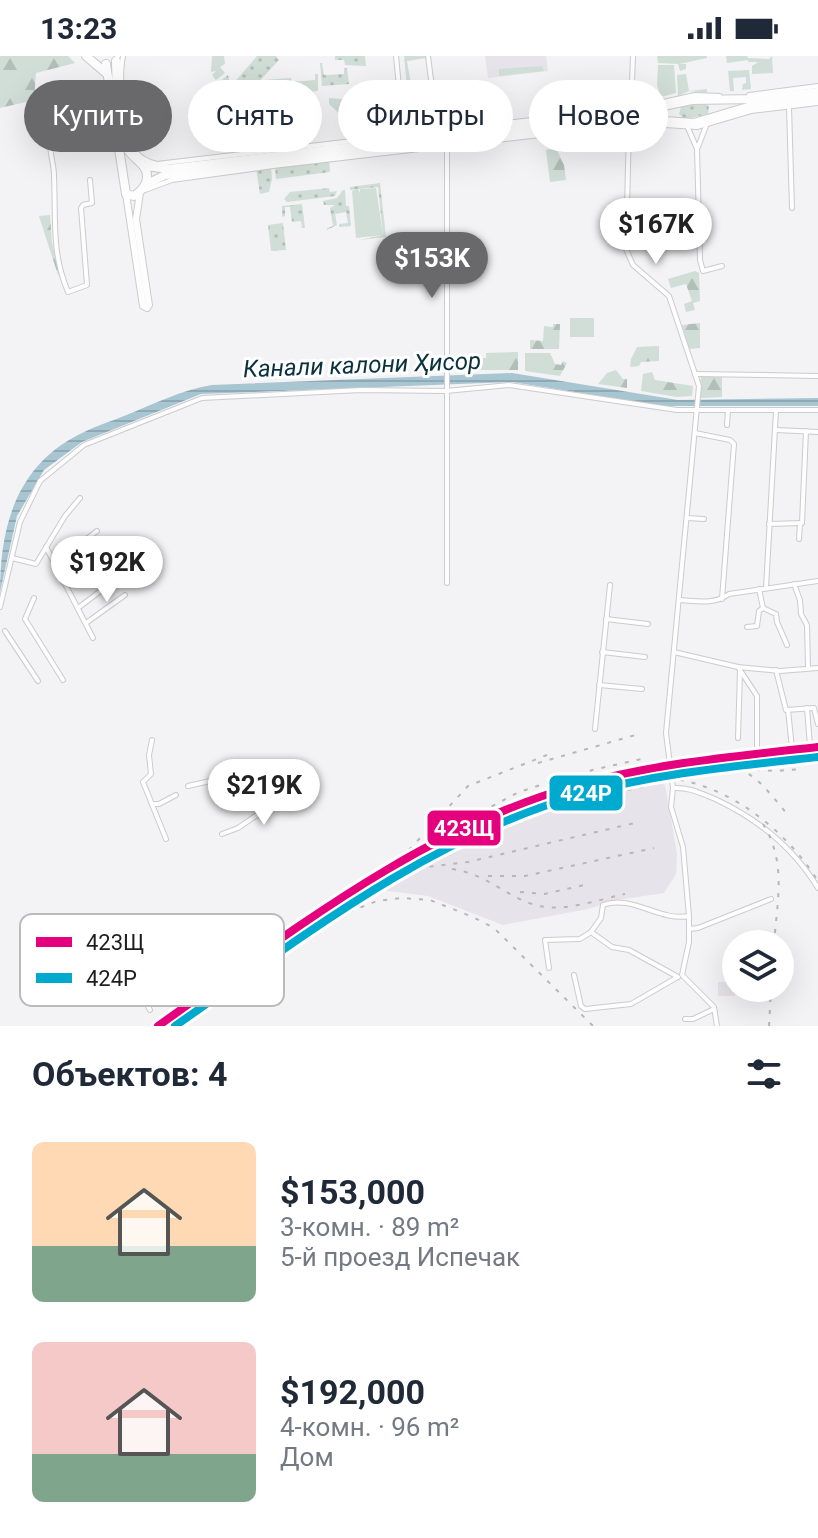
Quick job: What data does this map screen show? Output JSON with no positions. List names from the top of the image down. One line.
{"water":["Канали калони Ҳисор"],"lines":["transit line 423Щ","transit line 424Р"],"legend":["423Щ","424Р"],"page":{"status":"13:23","chip":["Купить","Снять","Фильтры","Новое"],"price":["$167K","$153K","$192K","$219K"],"heading":"Объектов: 4","list":[{"name":"$153,000","note":"3-комн. · 89 m² · 5-й проезд Испечак"},{"name":"$192,000","note":"4-комн. · 96 m² · Дом"}]}}
